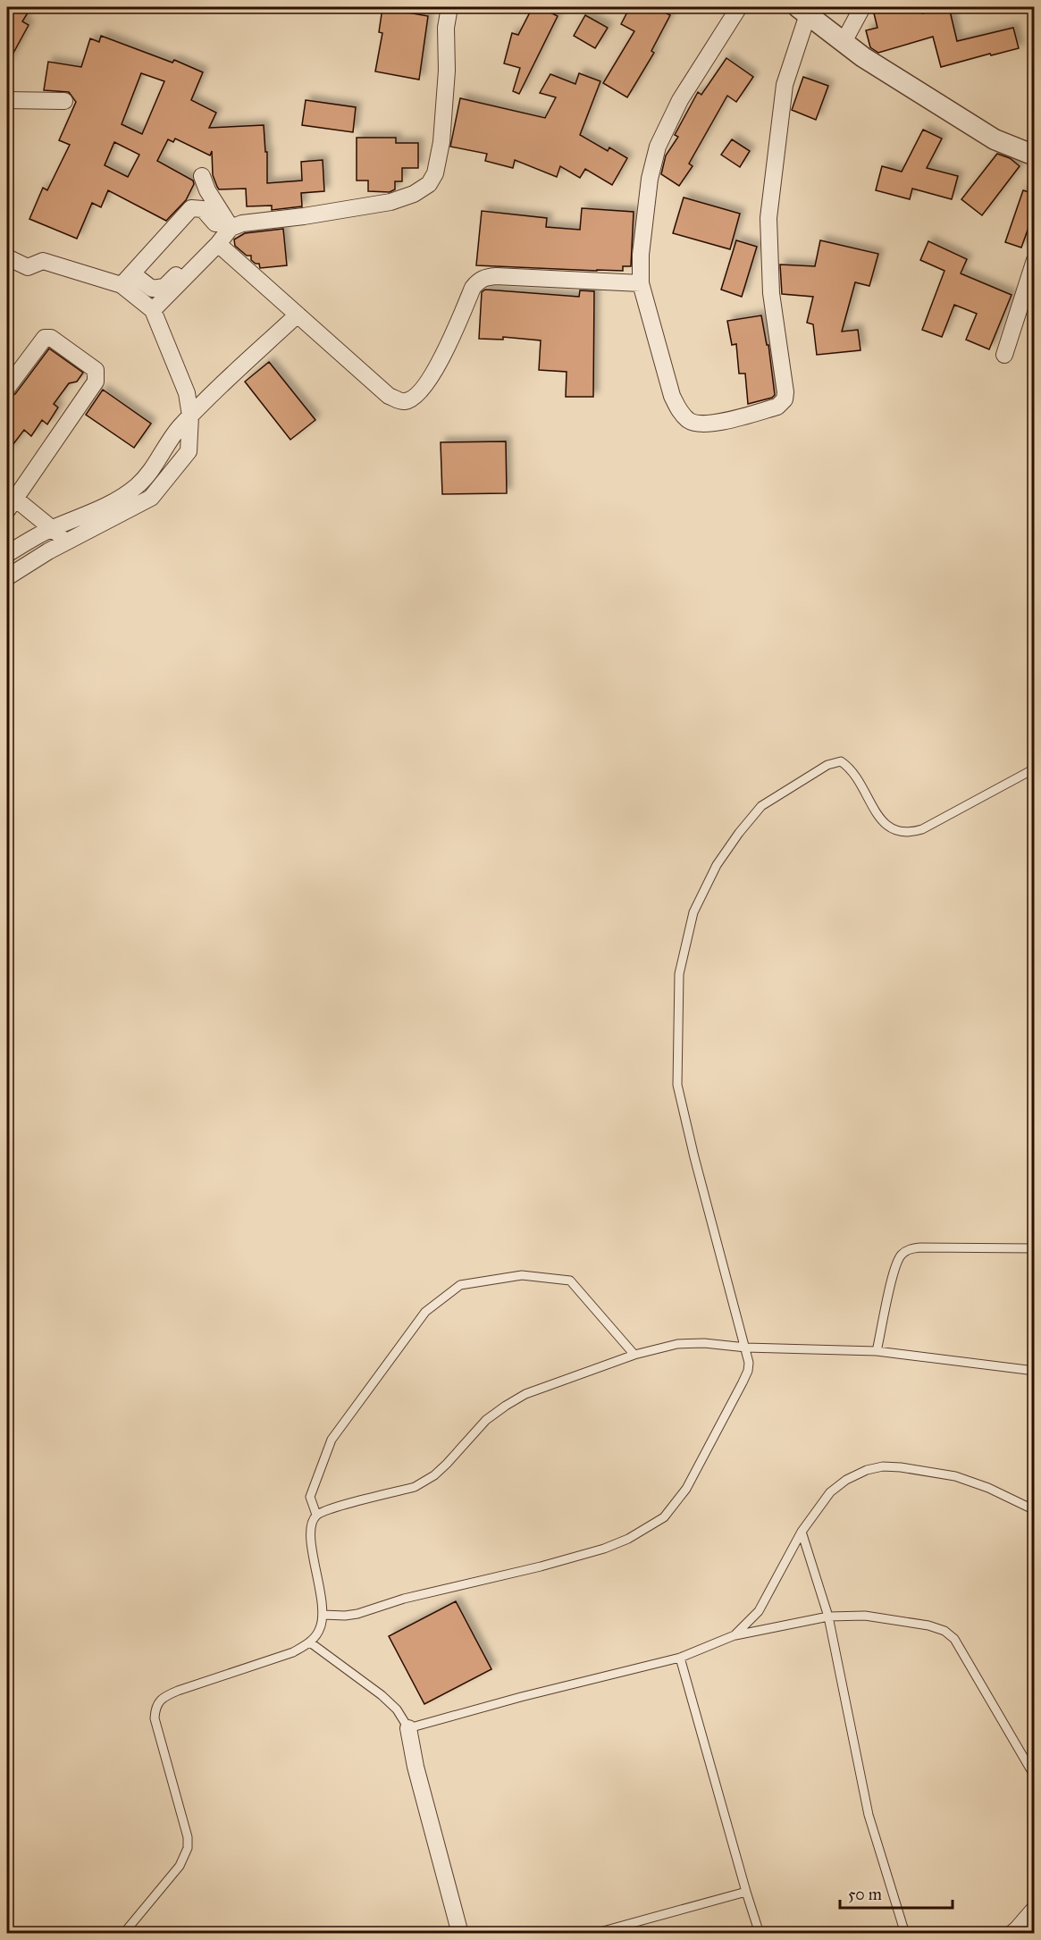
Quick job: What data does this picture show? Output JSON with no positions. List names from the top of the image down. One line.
{"scale_bar":"50 m"}
